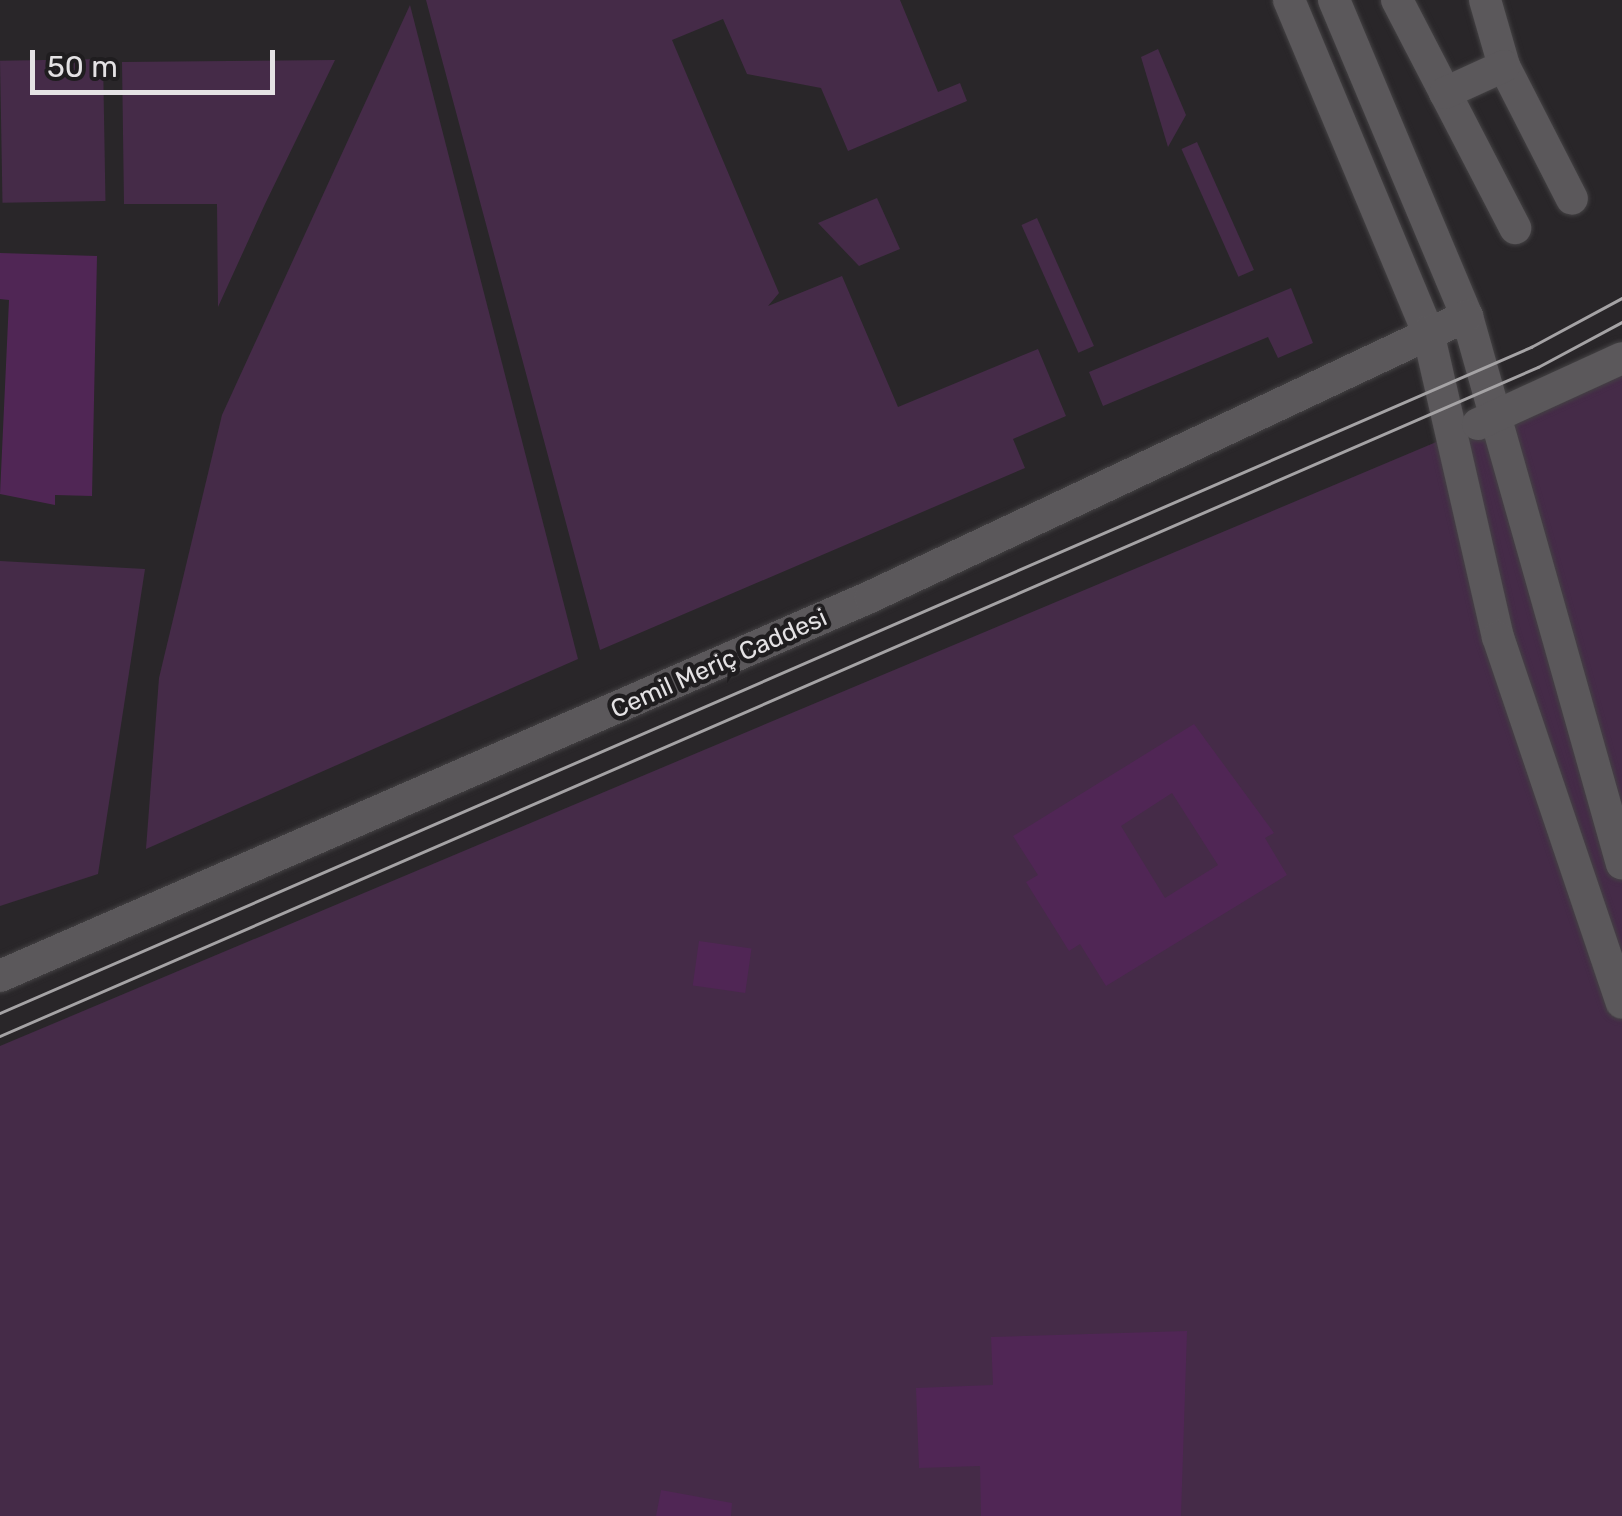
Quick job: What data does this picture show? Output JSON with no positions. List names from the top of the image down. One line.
{"streets":{"street":["Cemil Meriç Caddesi"]},"scale_bar":"50 m"}
